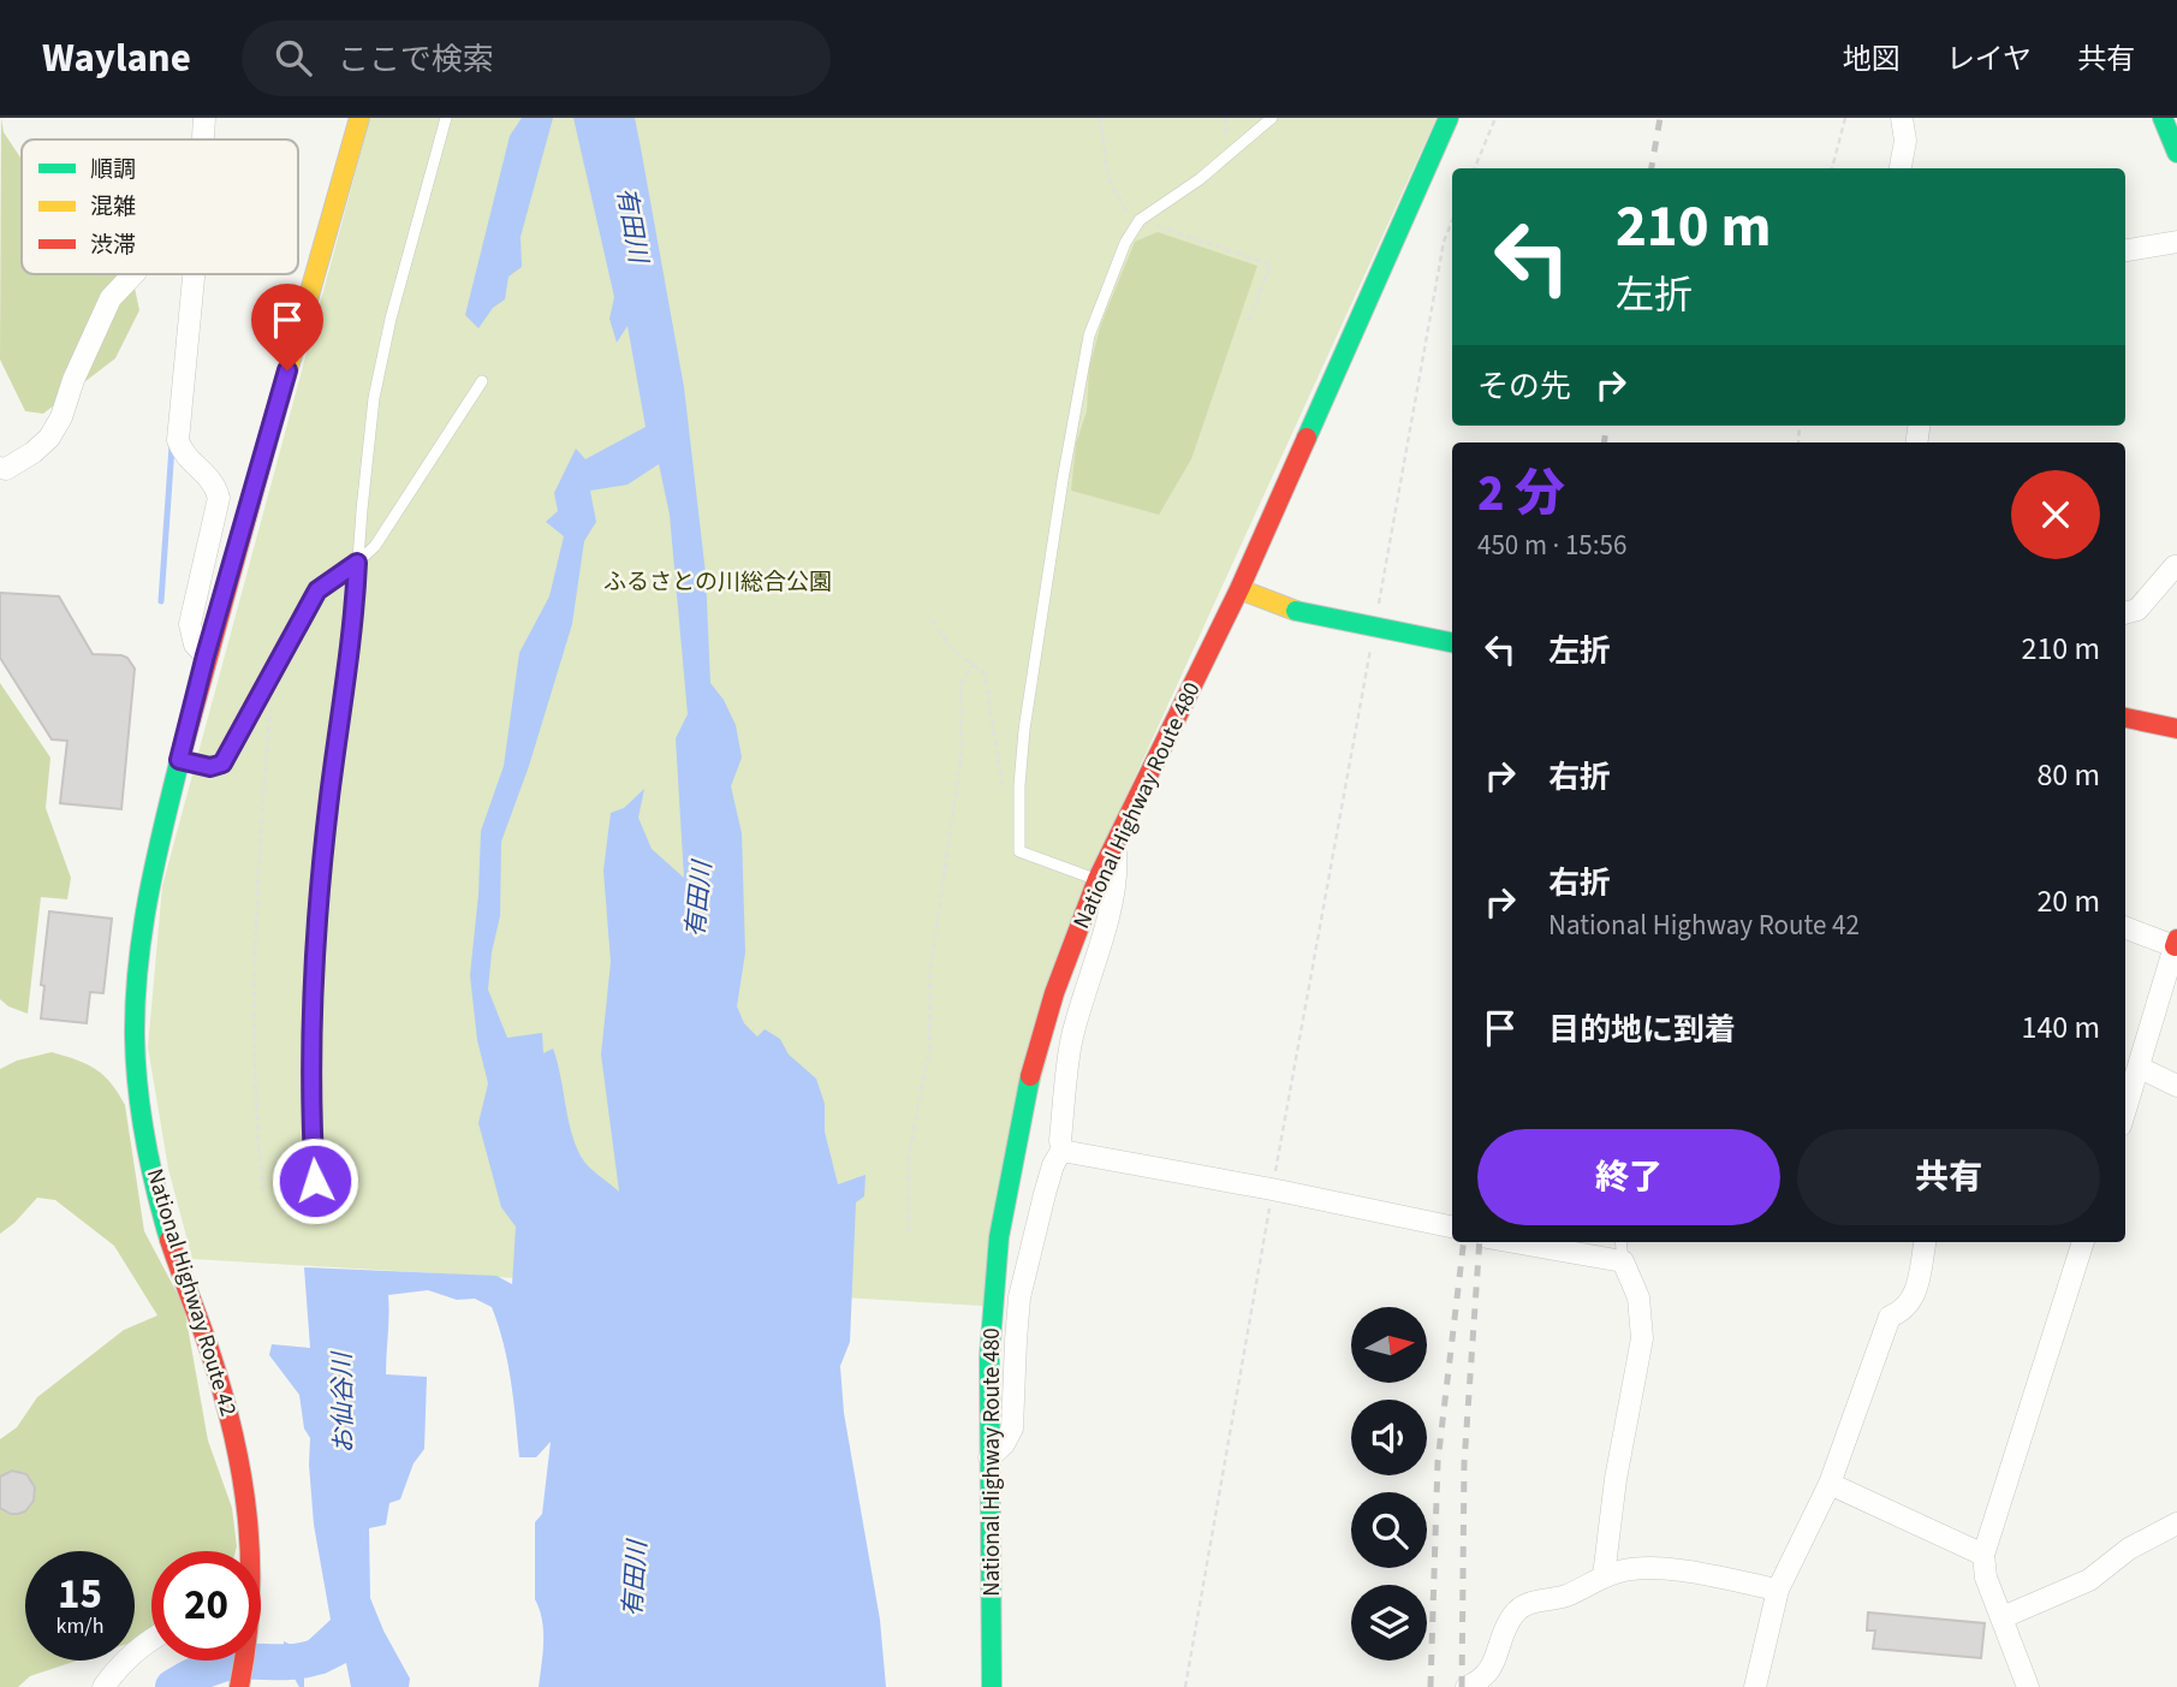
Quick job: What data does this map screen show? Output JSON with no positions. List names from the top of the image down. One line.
{"streets":{"main road":["National Highway Route 480","National Highway Route 42"]},"water":["有田川","お仙谷川"],"parks":["ふるさとの川総合公園"],"legend":["順調","混雑","渋滞"],"north":"right","page":{"header":"Waylane","search":"ここで検索","nav":["地図","レイヤ","共有"],"turn":["210 m","左折"],"then":"その先","heading":["2 分","450 m · 15:56"],"list":[{"name":"左折","value":"210 m"},{"name":"右折","value":"80 m"},{"name":"右折","note":"National Highway Route 42","value":"20 m"},{"name":"目的地に到着","value":"140 m"}],"buttons":["終了","共有"],"speed":"15 km/h","limit":"20"}}
